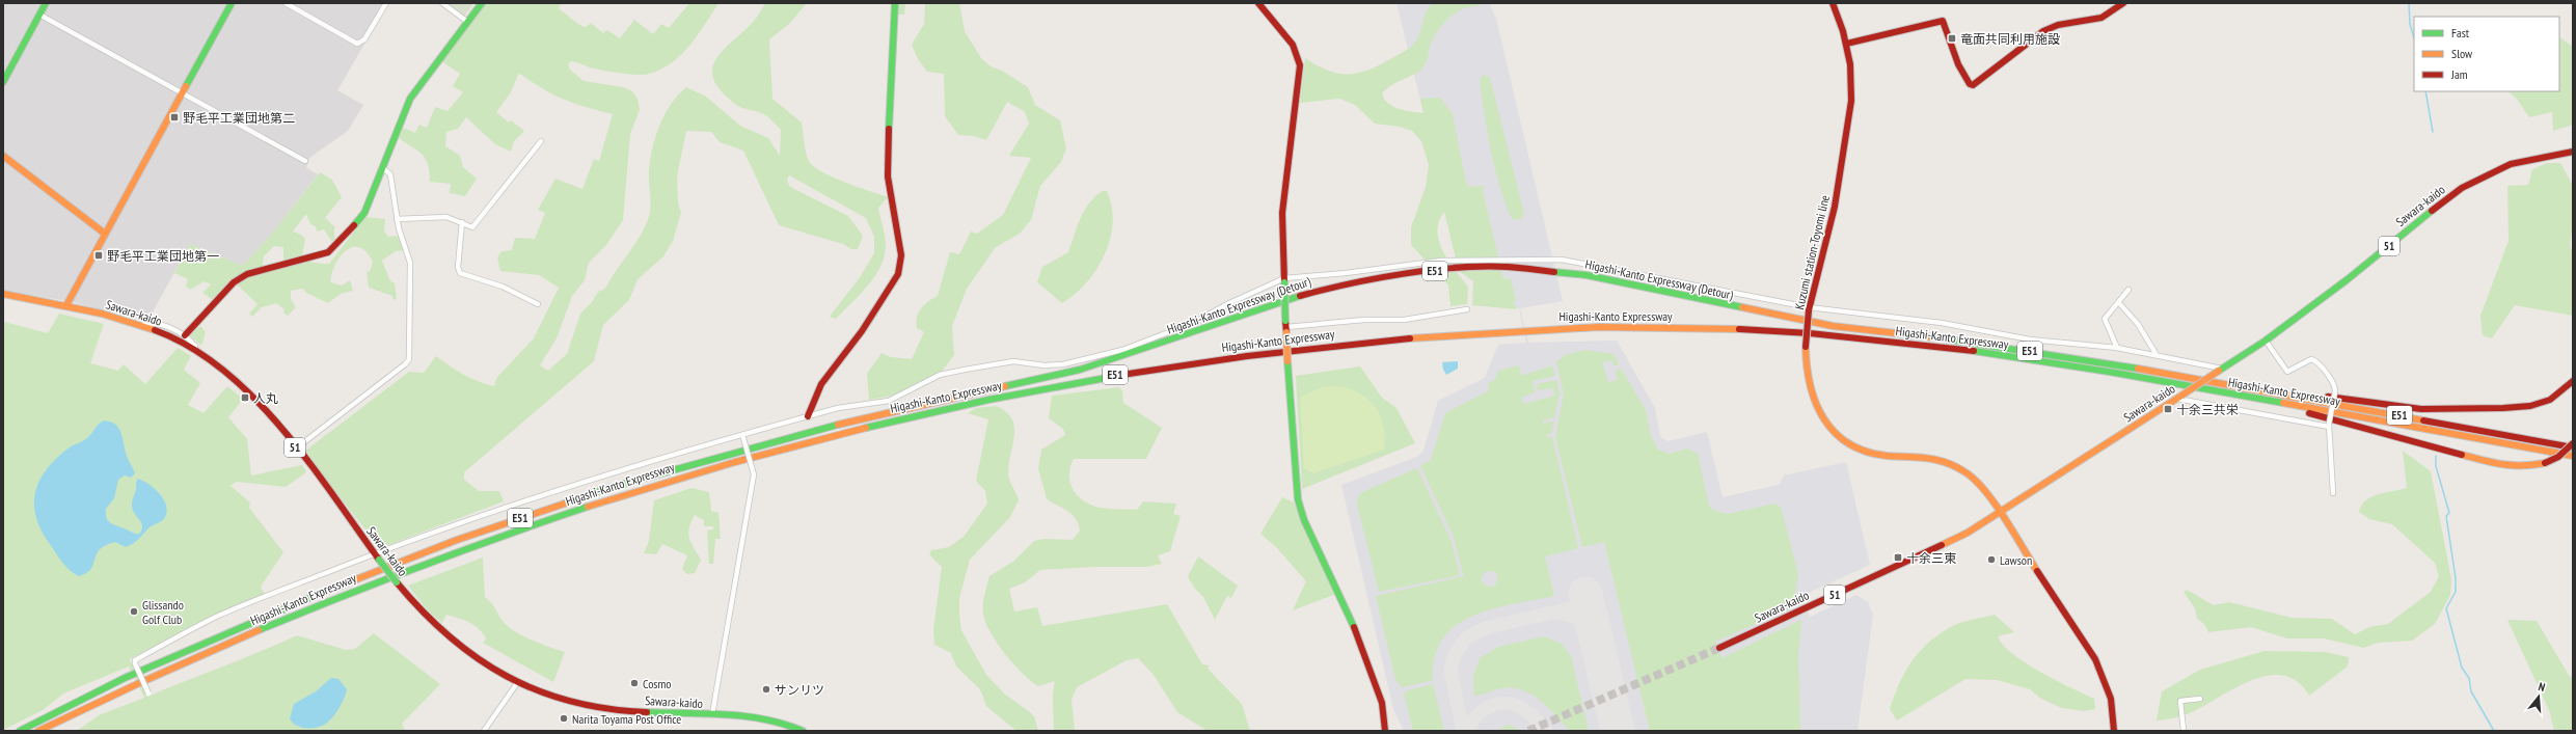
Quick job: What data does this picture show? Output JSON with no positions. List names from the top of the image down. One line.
{"streets":{"main road":["Sawara-kaido","51","Kuzumi station-Toyomi line","E51","Higashi-Kanto Expressway (Detour)","Higashi-Kanto Expressway"]},"crossings":[["Sawara-kaido","Kuzumi station-Toyomi line"],["Higashi-Kanto Expressway (Detour)","Higashi-Kanto Expressway"]],"places":{"transit":["竜面共同利用施設","野毛平工業団地第二","野毛平工業団地第一","人丸","十余三共栄","十余三東"],"other":["Lawson","Glissando Golf Club","Cosmo","サンリツ","Narita Toyama Post Office"]},"legend":["Fast","Slow","Jam"],"north":"top"}
